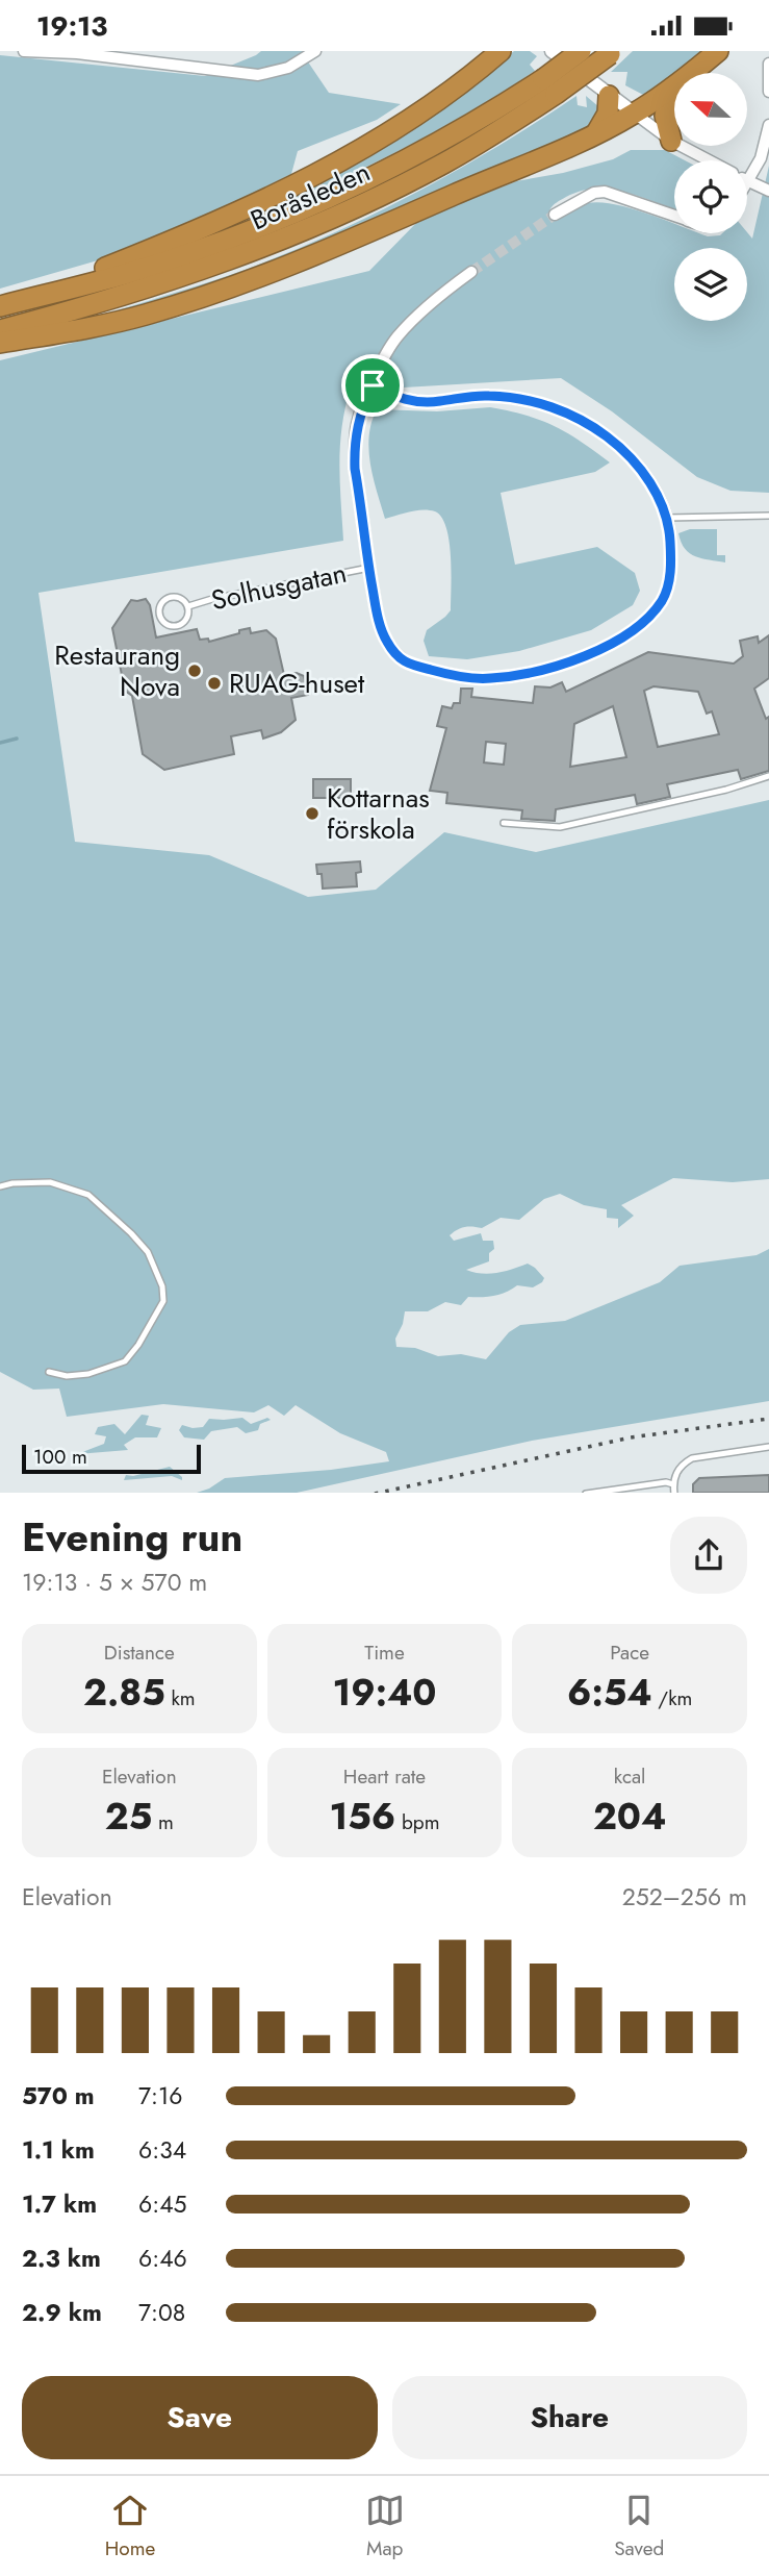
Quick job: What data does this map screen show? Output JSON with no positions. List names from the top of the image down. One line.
{"streets":{"highway":["Boråsleden"],"street":["Solhusgatan"]},"places":["Restaurang Nova","RUAG-huset","Kottarnas förskola"],"scale_bar":"100 m","north":"left","page":{"status":"19:13","scale":"100 m","heading":["Evening run","19:13 · 5 × 570 m"],"stats":[["Distance","2.85 km"],["Time","19:40"],["Pace","6:54 /km"],["Elevation","25 m"],["Heart rate","156 bpm"],["kcal","204"]],"chart":["Elevation","252–256 m"],"list":[{"name":"570 m","note":"7:16"},{"name":"1.1 km","note":"6:34"},{"name":"1.7 km","note":"6:45"},{"name":"2.3 km","note":"6:46"},{"name":"2.9 km","note":"7:08"}],"buttons":["Save","Share"],"tabs":["Home","Map","Saved"]}}
